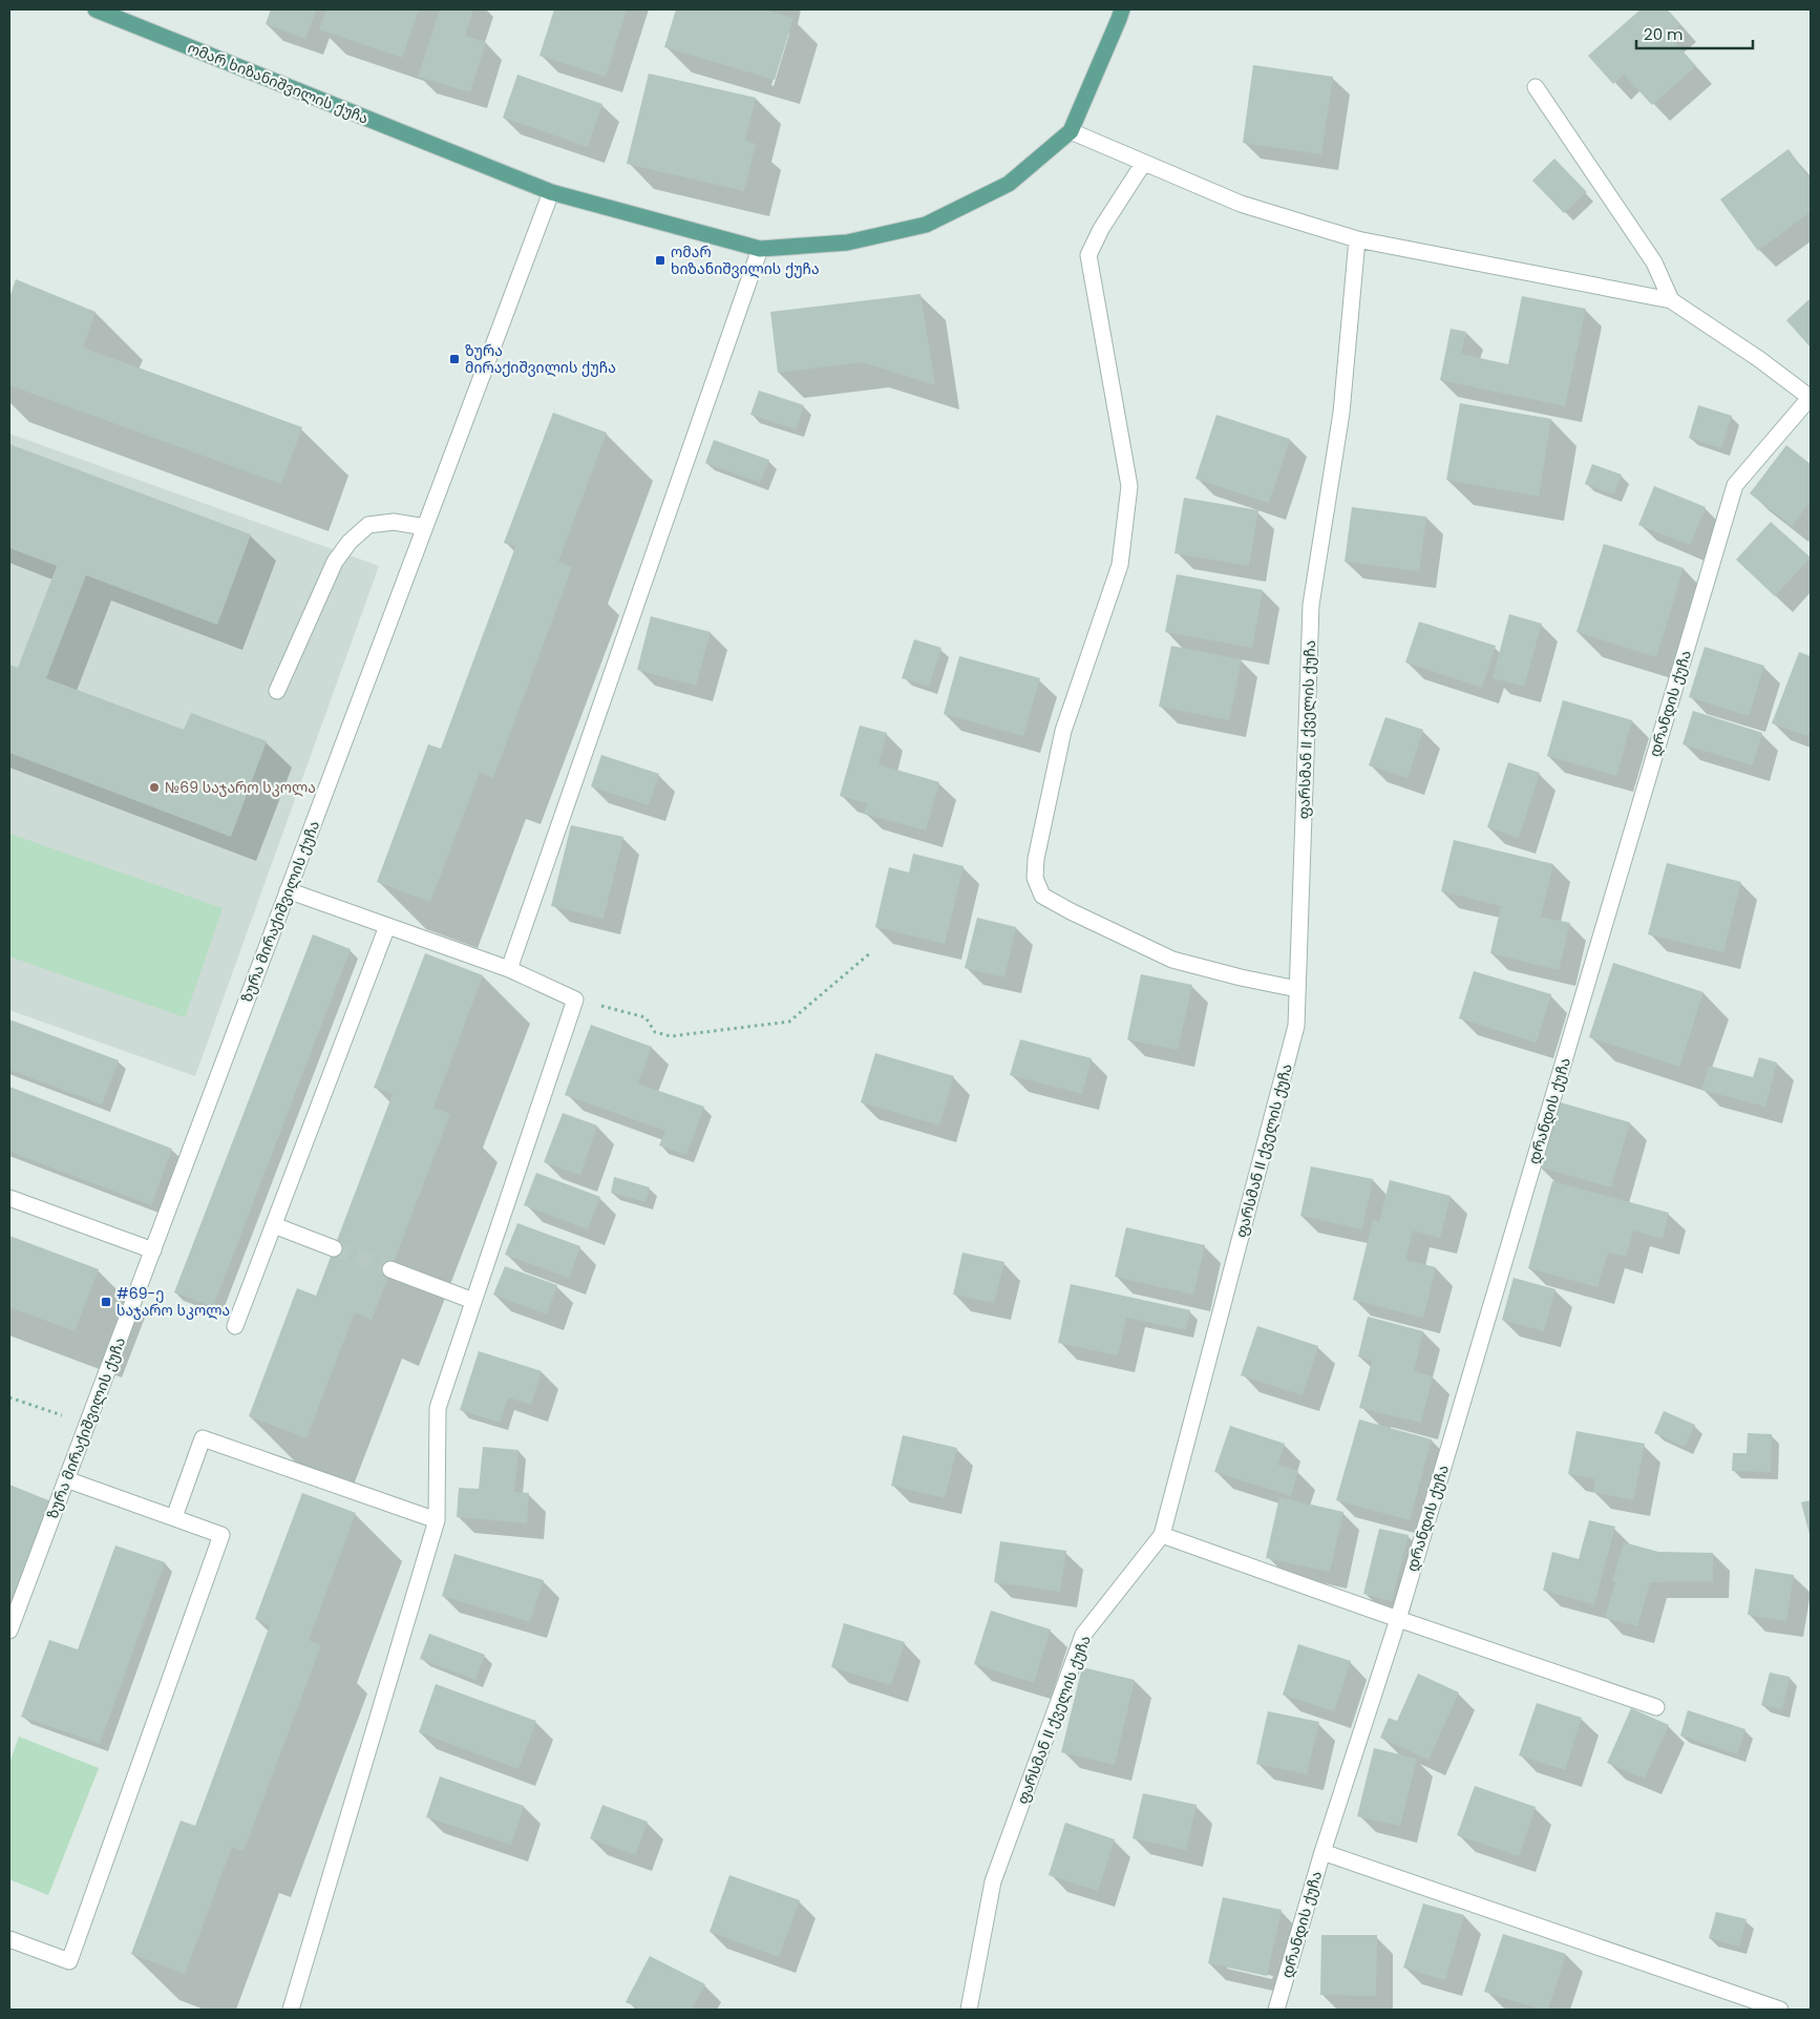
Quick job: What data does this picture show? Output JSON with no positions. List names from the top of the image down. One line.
{"streets":{"main road":["ომარ ხიზანიშვილის ქუჩა"],"street":["დრანდის ქუჩა","ფარსმან II ქველის ქუჩა","ზურა მირაქიშვილის ქუჩა"]},"crossings":[["ომარ ხიზანიშვილის ქუჩა","ზურა მირაქიშვილის ქუჩა"]],"places":{"transit":["ომარ ხიზანიშვილის ქუჩა","ზურა მირაქიშვილის ქუჩა","#69-ე საჯარო სკოლა"],"other":["№69 საჯარო სკოლა"]},"scale_bar":"20 m"}
